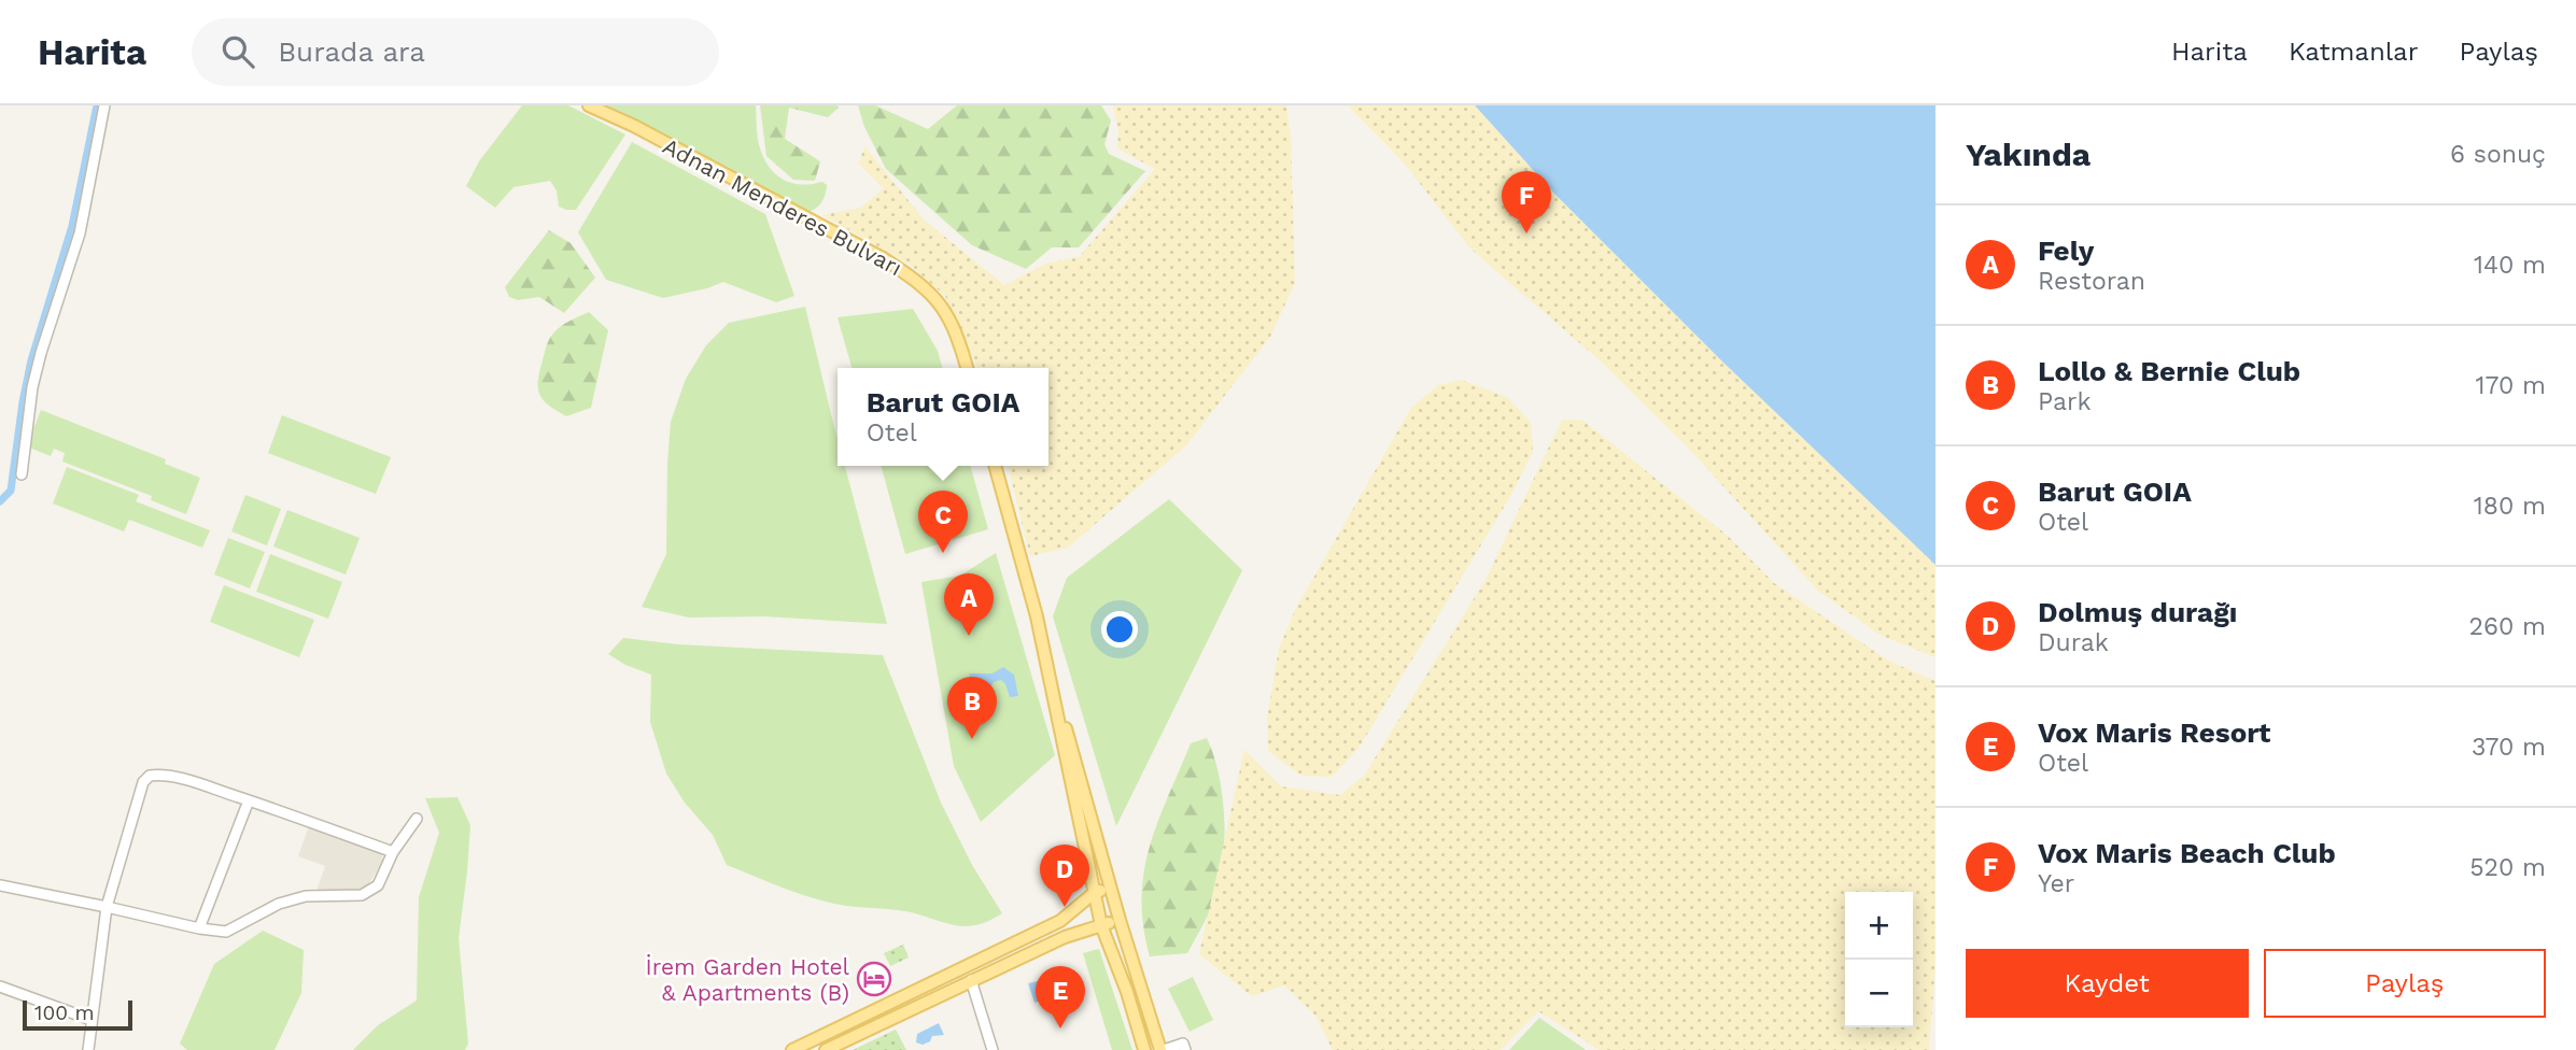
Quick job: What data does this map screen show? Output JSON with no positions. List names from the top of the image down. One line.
{"streets":{"main road":["Adnan Menderes Bulvarı"]},"places":{"hotel":["İrem Garden Hotel & Apartments (B)"]},"scale_bar":"100 m","page":{"header":"Harita","search":"Burada ara","nav":["Harita","Katmanlar","Paylaş"],"heading":["Yakında","6 sonuç"],"pins":["F","C","A","B","D","E"],"list":[{"mark":"A","name":"Fely","note":"Restoran","value":"140 m"},{"mark":"B","name":"Lollo & Bernie Club","note":"Park","value":"170 m"},{"mark":"C","name":"Barut GOIA","note":"Otel","value":"180 m"},{"mark":"D","name":"Dolmuş durağı","note":"Durak","value":"260 m"},{"mark":"E","name":"Vox Maris Resort","note":"Otel","value":"370 m"},{"mark":"F","name":"Vox Maris Beach Club","note":"Yer","value":"520 m"}],"popup":["Barut GOIA","Otel"],"map_buttons":["+","−"],"buttons":["Kaydet","Paylaş"],"scale":"100 m"}}
